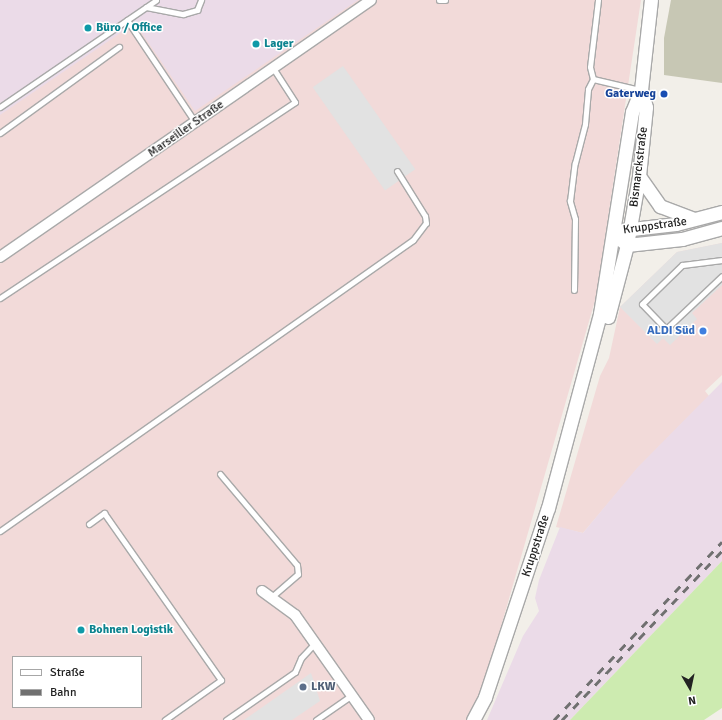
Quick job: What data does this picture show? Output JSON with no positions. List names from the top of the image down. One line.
{"streets":{"street":["Marseiller Straße","Bismarckstraße","Kruppstraße"]},"crossings":[["Bismarckstraße","Kruppstraße"]],"places":["Büro / Office","Lager","Gaterweg","ALDI Süd","Bohnen Logistik","LKW"],"legend":["Straße","Bahn"],"north":"bottom"}
